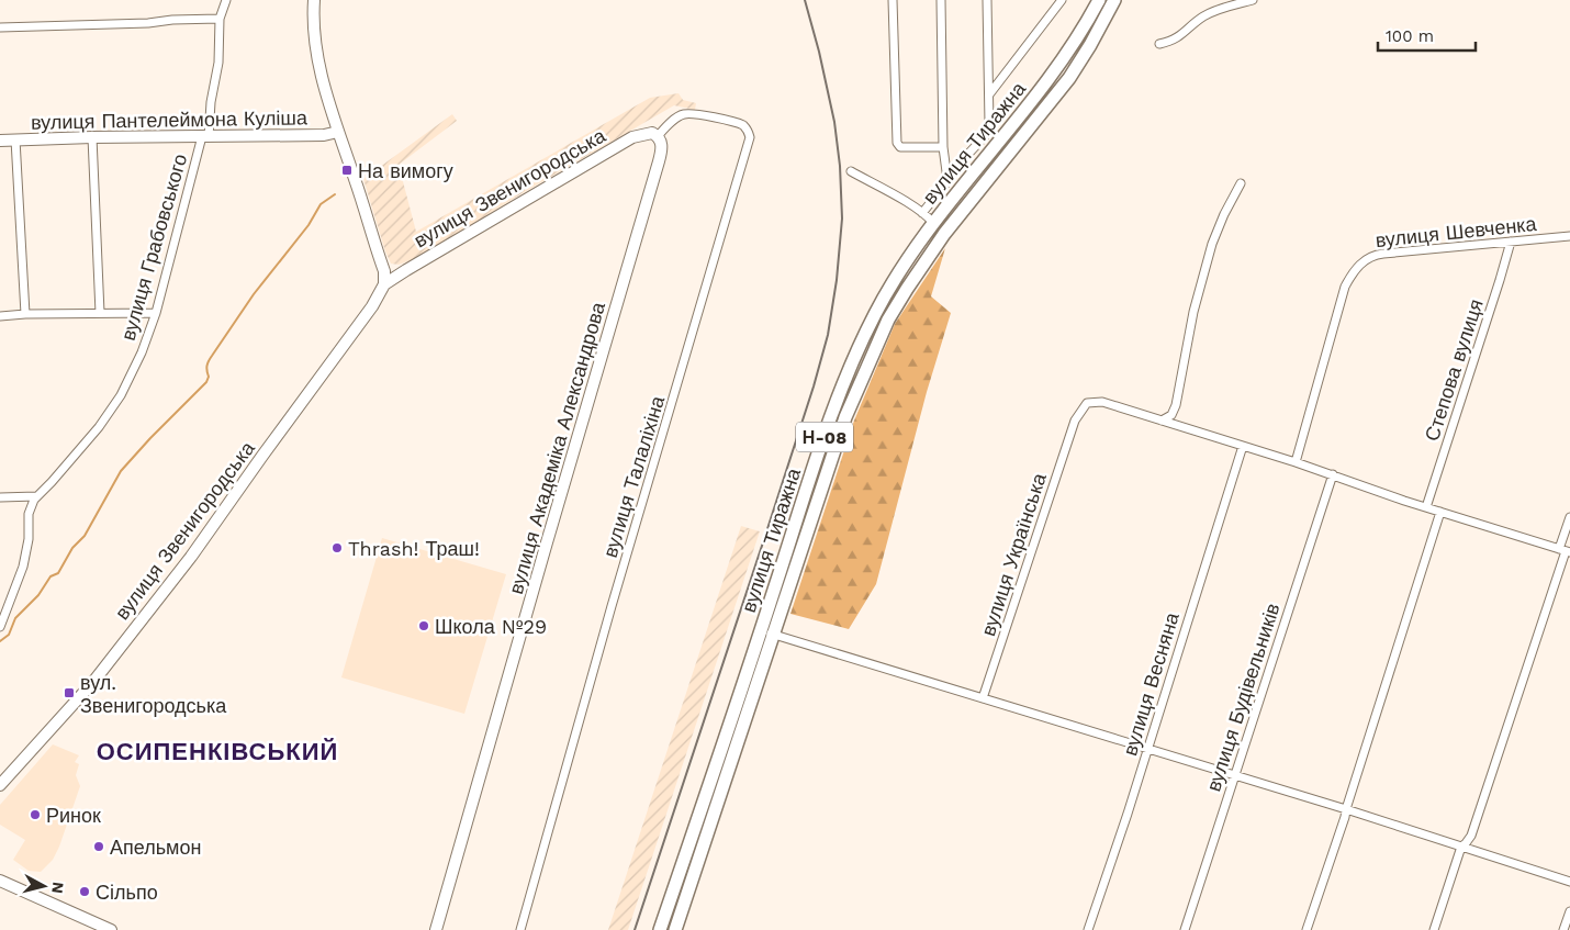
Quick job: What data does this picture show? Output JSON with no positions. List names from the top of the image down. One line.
{"streets":{"main road":["вулиця Тиражна","Н-08"],"street":["вулиця Пантелеймона Куліша","вулиця Звенигородська","вулиця Шевченка","вулиця Грабовського","Степова вулиця","вулиця Академіка Александрова","вулиця Талаліхіна","вулиця Українська","вулиця Весняна","вулиця Будівельників"]},"crossings":[["вулиця Пантелеймона Куліша","вулиця Грабовського"],["вулиця Звенигородська","вулиця Академіка Александрова"],["вулиця Звенигородська","вулиця Талаліхіна"],["вулиця Шевченка","Степова вулиця"],["вулиця Академіка Александрова","вулиця Талаліхіна"]],"districts":["ОСИПЕНКІВСЬКИЙ"],"places":{"transit":["На вимогу","вул. Звенигородська"],"other":["Thrash! Траш!","Школа №29","Ринок","Апельмон","Сільпо"]},"scale_bar":"100 m","north":"right"}
